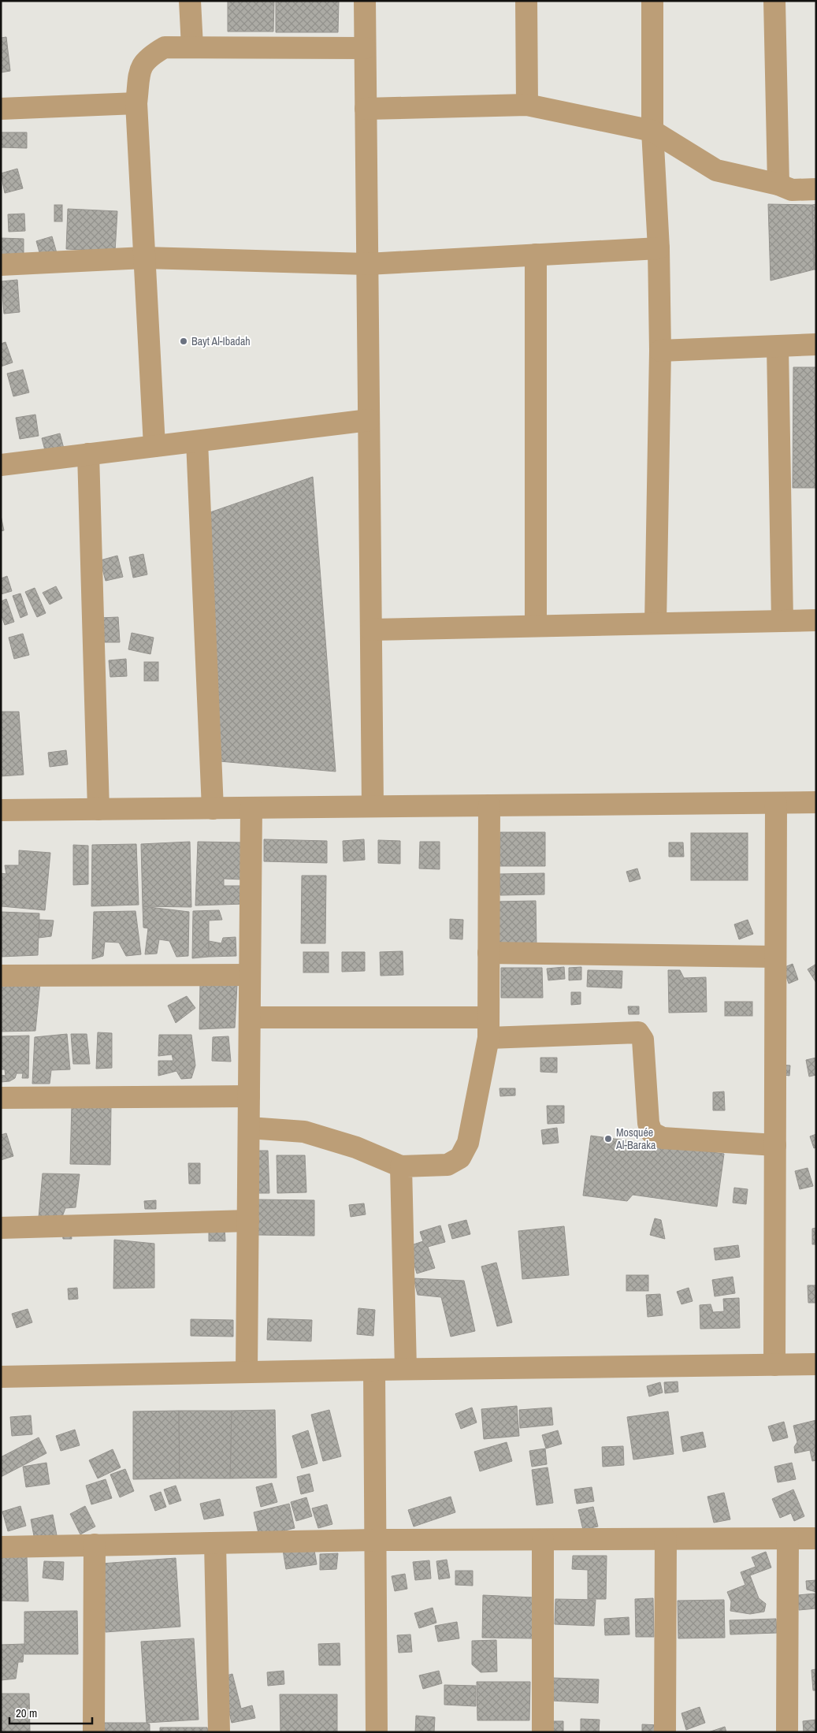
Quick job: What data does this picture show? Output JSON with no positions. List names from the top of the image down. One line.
{"places":["Bayt Al-Ibadah","Mosquée Al-Baraka"],"scale_bar":"20 m"}
